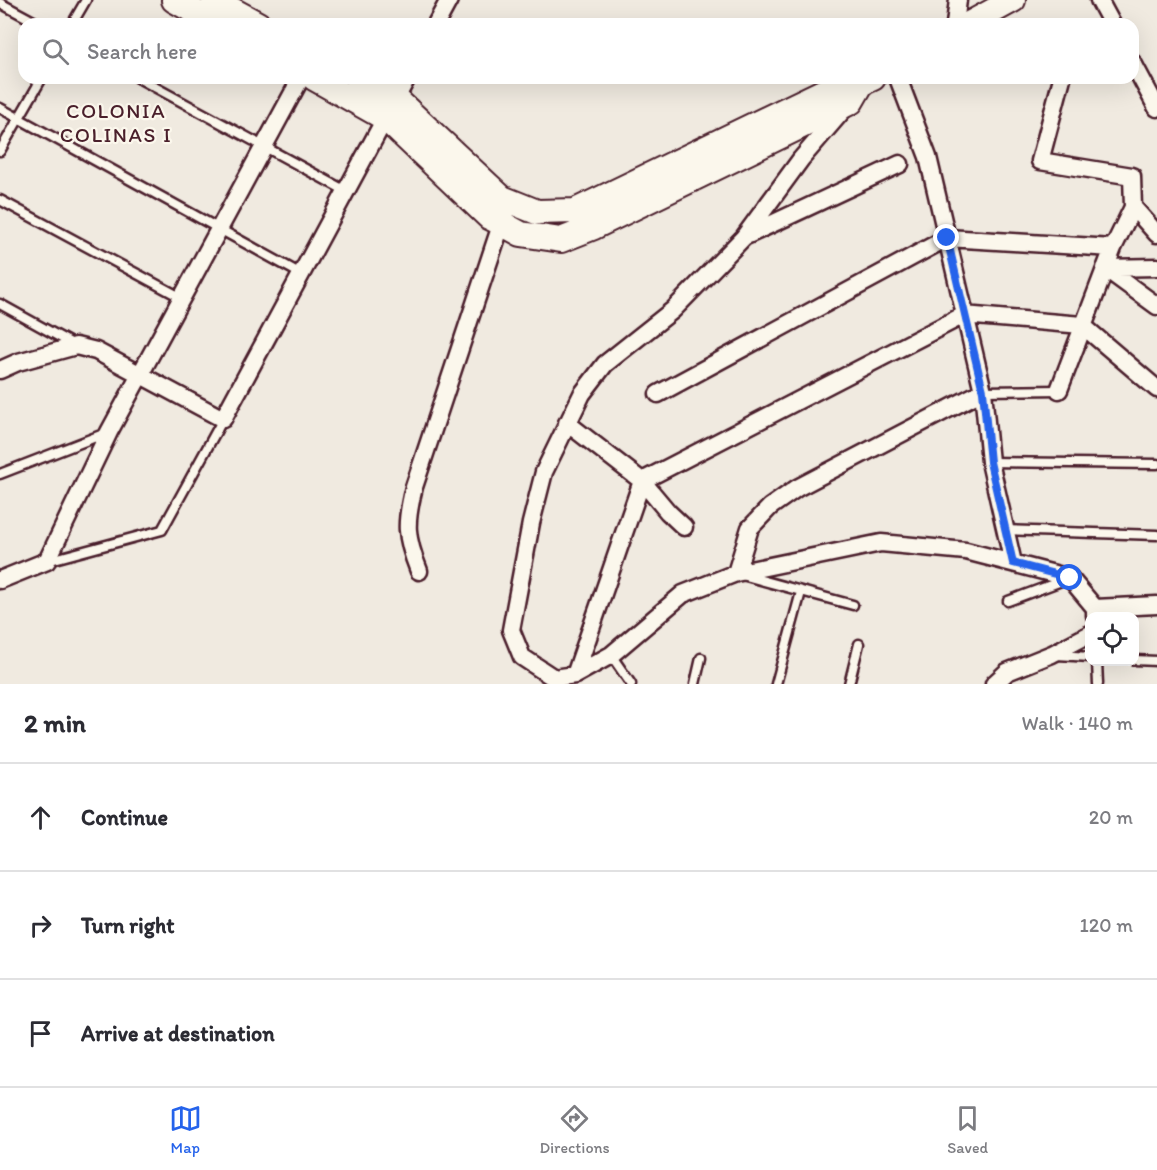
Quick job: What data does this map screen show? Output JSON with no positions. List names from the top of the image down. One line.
{"districts":["COLONIA COLINAS I"],"page":{"search":"Search here","heading":["2 min","Walk · 140 m"],"list":[["Continue","20 m"],["Turn right","120 m"],"Arrive at destination"],"nav":["Map","Directions","Saved"]}}
